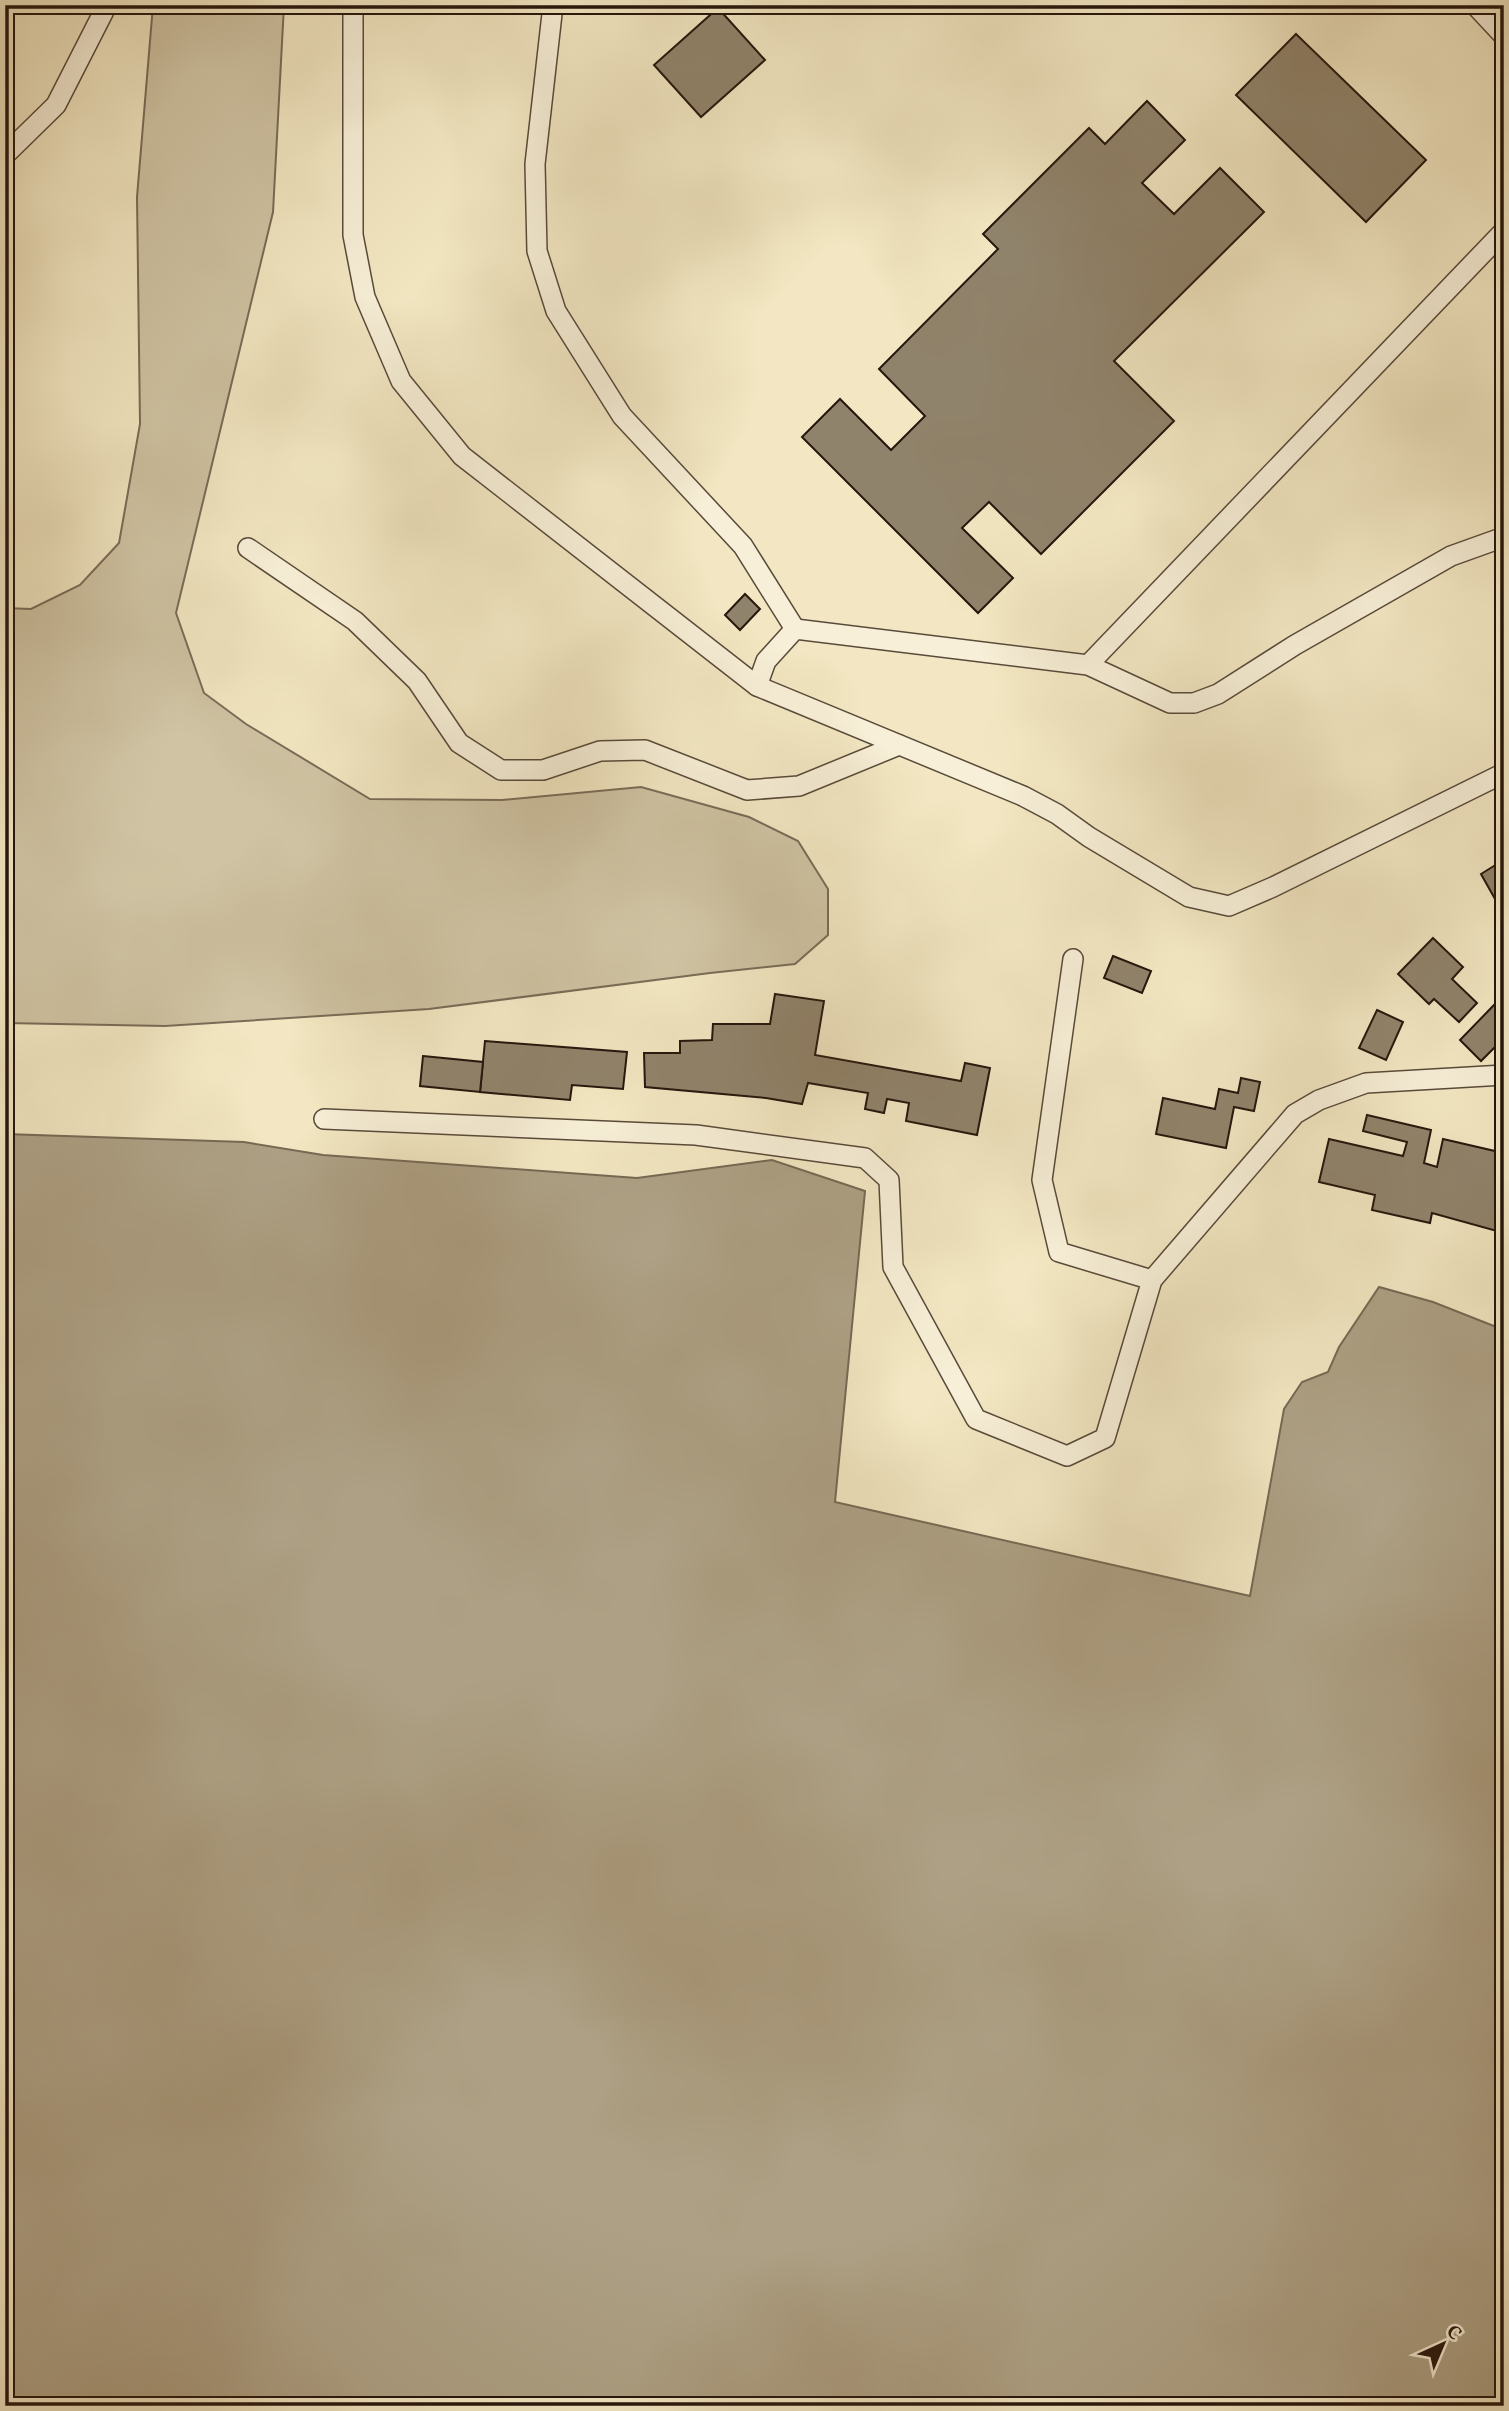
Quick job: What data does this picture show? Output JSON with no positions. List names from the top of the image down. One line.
{"north":"top right"}
